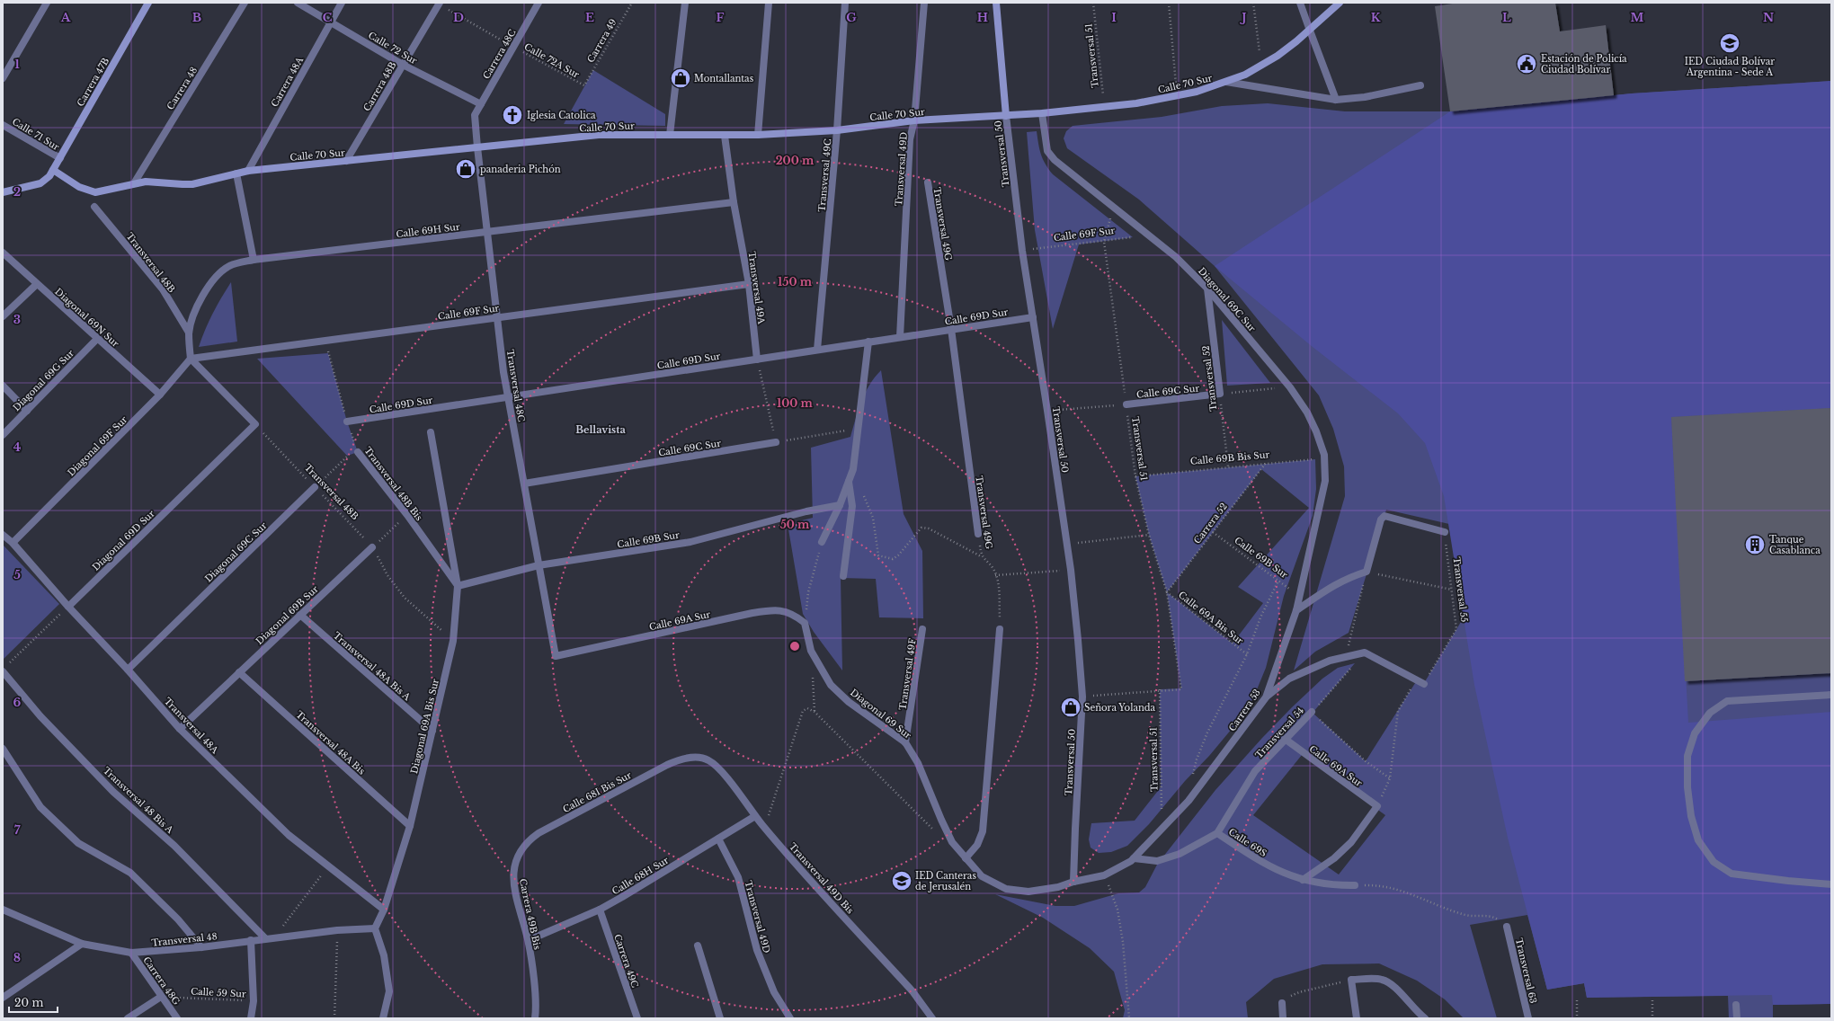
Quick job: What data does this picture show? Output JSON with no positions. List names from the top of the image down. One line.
{"streets":{"street":["Calle 72 Sur","Carrera 48C","Carrera 47B","Carrera 48A","Calle 70 Sur","Carrera 48B","Carrera 48","Calle 71 Sur","Transversal 50","Transversal 49D","Transversal 49C","Transversal 49G","Calle 69H Sur","Calle 69F Sur","Transversal 48B","Transversal 49A","Diagonal 69C Sur","Calle 69D Sur","Diagonal 69N Sur","Transversal 52","Diagonal 69G Sur","Transversal 48C","Calle 69C Sur","Diagonal 69F Sur","Transversal 48B Bis","Calle 69B Sur","Diagonal 69D Sur","Diagonal 69B Sur","Calle 69A Sur","Transversal 48A Bis A","Transversal 49F","Carrera 53","Diagonal 69 Sur","Transversal 48A","Diagonal 69A Bis Sur","Transversal 54","Transversal 48A Bis","Calle 68I Bis Sur","Transversal 48 Bis A","Calle 69S","Calle 68H Sur","Transversal 49D Bis","Carrera 49B Bis","Transversal 48","Carrera 49C","Transversal 63","Carrera 48G"],"path":["Carrera 49","Transversal 51","Calle 72A Sur","Calle 69B Bis Sur","Carrera 52","Transversal 55","Calle 69A Bis Sur","Calle 59 Sur"]},"crossings":[["Carrera 49","Calle 72A Sur"],["Calle 72 Sur","Carrera 48C"],["Calle 72 Sur","Carrera 48A"],["Calle 72 Sur","Carrera 48B"],["Carrera 48C","Calle 72A Sur"],["Carrera 48C","Transversal 48C"],["Transversal 51","Calle 70 Sur"],["Transversal 51","Calle 69F Sur"],["Transversal 51","Diagonal 69C Sur"],["Transversal 51","Calle 69C Sur"],["Transversal 51","Calle 69B Bis Sur"],["Transversal 51","Carrera 52"],["Transversal 51","Calle 69A Bis Sur"],["Transversal 51","Carrera 53"],["Calle 72A Sur","Carrera 48B"],["Carrera 47B","Calle 70 Sur"],["Carrera 47B","Calle 71 Sur"],["Carrera 48A","Calle 70 Sur"],["Calle 70 Sur","Carrera 48B"],["Calle 70 Sur","Carrera 48"],["Calle 70 Sur","Transversal 50"],["Calle 70 Sur","Transversal 49D"],["Calle 70 Sur","Transversal 49C"],["Calle 70 Sur","Transversal 49A"],["Calle 70 Sur","Diagonal 69C Sur"],["Calle 70 Sur","Transversal 48C"],["Transversal 50","Calle 69F Sur"],["Transversal 50","Calle 69D Sur"],["Transversal 50","Calle 69C Sur"],["Transversal 50","Carrera 53"],["Transversal 49D","Calle 69D Sur"],["Transversal 49D","Calle 68H Sur"],["Transversal 49C","Calle 69D Sur"],["Transversal 49G","Calle 69D Sur"],["Calle 69H Sur","Calle 69F Sur"],["Calle 69H Sur","Transversal 48B"],["Calle 69H Sur","Transversal 49A"],["Calle 69H Sur","Transversal 48C"],["Calle 69H Sur","Diagonal 69F Sur"],["Calle 69F Sur","Transversal 49A"],["Calle 69F Sur","Diagonal 69C Sur"],["Calle 69F Sur","Transversal 48C"],["Calle 69F Sur","Diagonal 69F Sur"],["Calle 69F Sur","Transversal 48B Bis"],["Transversal 48B","Diagonal 69C Sur"],["Transversal 48B","Diagonal 69D Sur"],["Transversal 48B","Diagonal 69B Sur"],["Transversal 48B","Diagonal 69A Bis Sur"],["Transversal 49A","Calle 69D Sur"],["Diagonal 69C Sur","Transversal 52"],["Diagonal 69C Sur","Calle 69B Bis Sur"],["Diagonal 69C Sur","Carrera 53"],["Diagonal 69C Sur","Transversal 48A"],["Calle 69D Sur","Transversal 48C"],["Calle 69D Sur","Transversal 48B Bis"],["Diagonal 69N Sur","Diagonal 69G Sur"],["Diagonal 69N Sur","Diagonal 69F Sur"],["Transversal 52","Calle 69C Sur"],["Transversal 52","Calle 69B Bis Sur"],["Transversal 48C","Calle 69C Sur"],["Transversal 48C","Calle 69B Sur"],["Transversal 48C","Calle 69A Sur"],["Diagonal 69F Sur","Transversal 48A"],["Calle 69B Bis Sur","Carrera 52"],["Calle 69B Bis Sur","Carrera 53"],["Transversal 48B Bis","Calle 69B Sur"],["Transversal 48B Bis","Diagonal 69A Bis Sur"],["Carrera 52","Calle 69B Sur"],["Carrera 52","Calle 69A Bis Sur"],["Calle 69B Sur","Carrera 53"],["Calle 69B Sur","Diagonal 69A Bis Sur"],["Diagonal 69D Sur","Transversal 48A"],["Diagonal 69B Sur","Transversal 48A Bis A"],["Diagonal 69B Sur","Transversal 48A"],["Diagonal 69B Sur","Transversal 48A Bis"],["Calle 69A Sur","Diagonal 69 Sur"],["Calle 69A Sur","Transversal 54"],["Transversal 48A Bis A","Diagonal 69A Bis Sur"],["Transversal 49F","Diagonal 69 Sur"],["Carrera 53","Calle 69S"],["Transversal 48A","Diagonal 69A Bis Sur"],["Diagonal 69A Bis Sur","Transversal 48A Bis"],["Diagonal 69A Bis Sur","Transversal 48"],["Transversal 54","Calle 69S"],["Calle 68I Bis Sur","Transversal 49D Bis"],["Calle 68I Bis Sur","Carrera 49B Bis"],["Transversal 48 Bis A","Transversal 48"],["Calle 68H Sur","Transversal 49D Bis"],["Calle 68H Sur","Carrera 49B Bis"],["Calle 68H Sur","Carrera 49C"],["Transversal 48","Carrera 48G"],["Carrera 48G","Calle 59 Sur"]],"districts":["Bellavista"],"places":{"school or university":["IED Ciudad Bolívar Argentina - Sede A","IED Canteras de Jerusalén"],"public building":["Estación de Policía Ciudad Bolívar"],"shop":["Montallantas","panaderia Pichón","Señora Yolanda"],"church":["Iglesia Catolica"],"building":["Tanque Casablanca"]},"scale_bar":"20 m","grid":{"columns":["A","B","C","D","E","F","G","H","I","J","K","L","M","N"],"rows":["1","2","3","4","5","6","7","8"]},"rings":["200 m","150 m","100 m","50 m"]}
